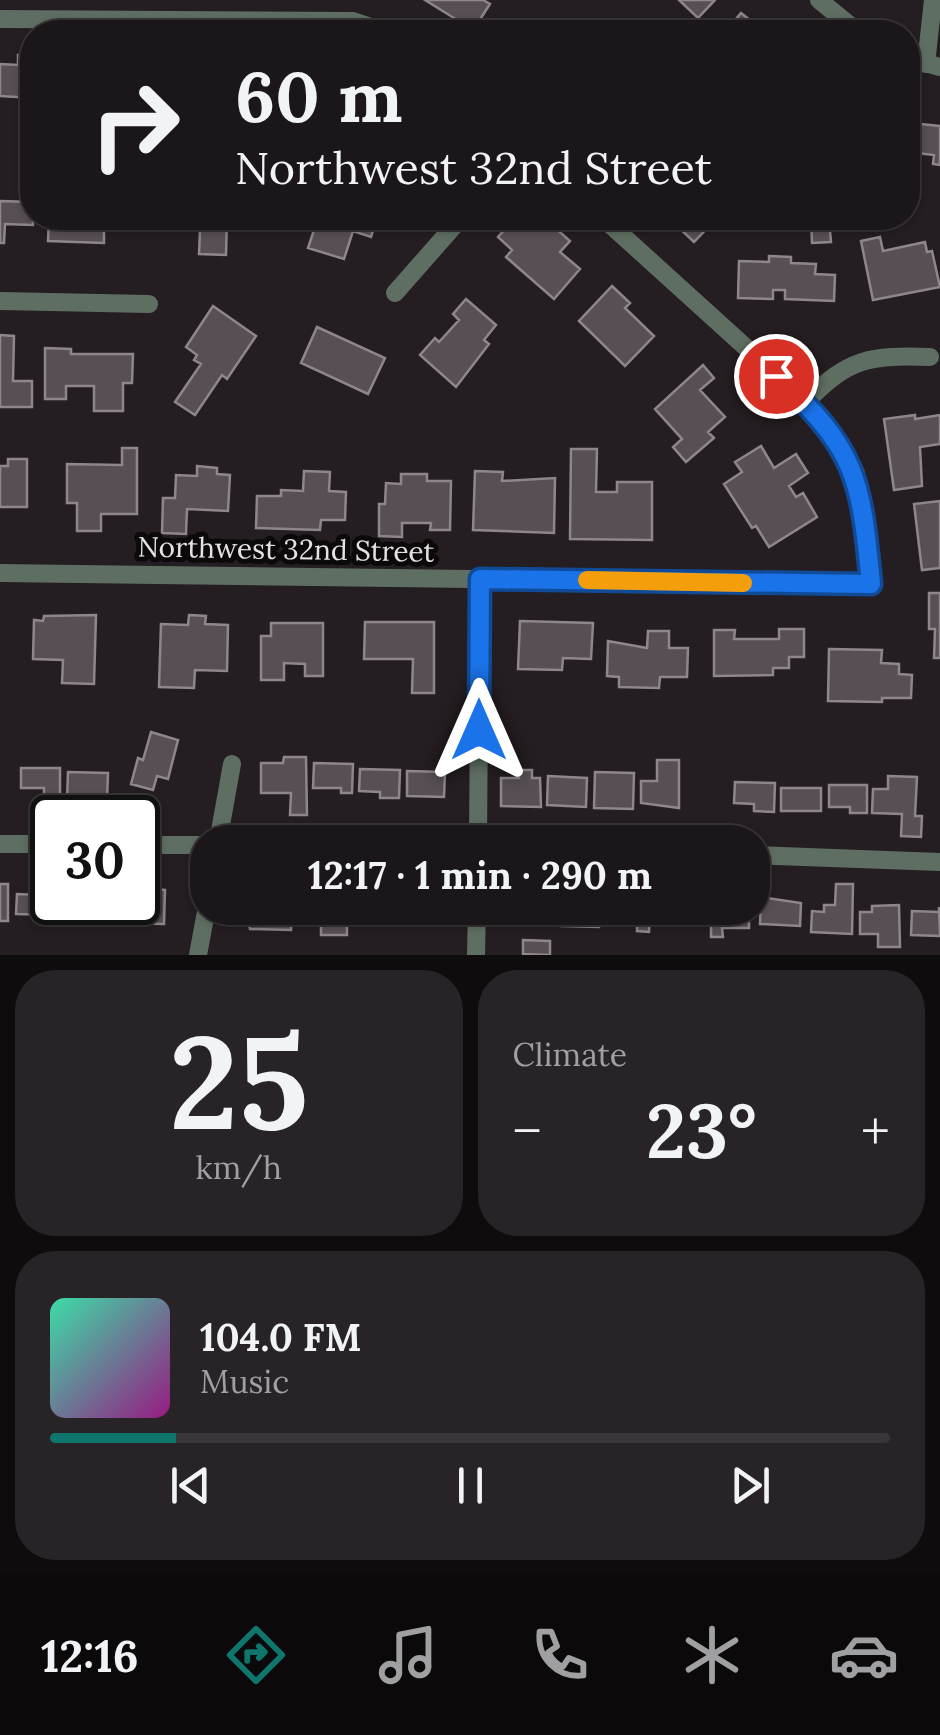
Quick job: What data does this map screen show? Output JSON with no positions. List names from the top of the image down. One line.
{"streets":{"street":["Northwest 32nd Street"]},"page":{"turn":["60 m","Northwest 32nd Street"],"limit":"30","trip":"12:17 · 1 min · 290 m","tile":[["25","km/h"],"Climate"],"heat":["−","23°","+"],"song":["104.0 FM","Music"],"tabs":"12:16"}}
